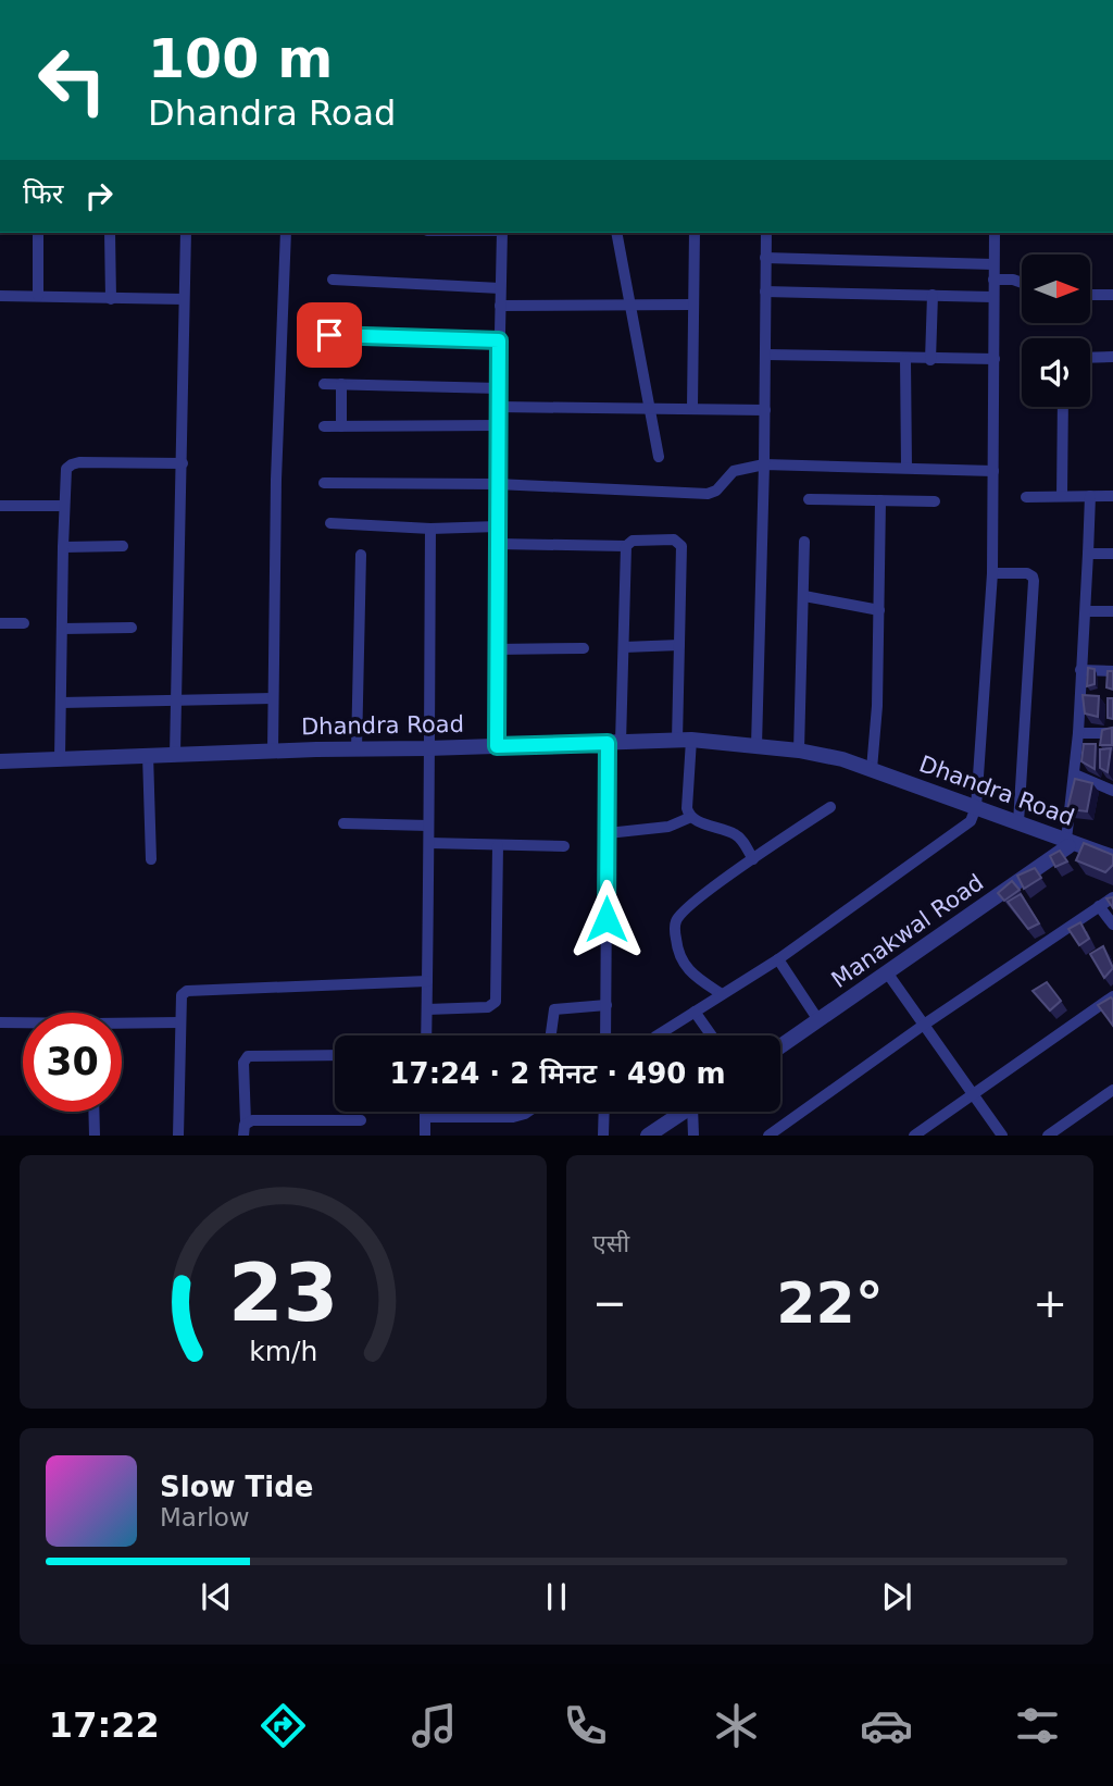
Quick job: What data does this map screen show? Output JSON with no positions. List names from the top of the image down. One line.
{"streets":{"street":["Dhandra Road","Manakwal Road"]},"crossings":[["Dhandra Road","Manakwal Road"]],"north":"right","page":{"turn":["100 m","Dhandra Road"],"then":"फिर","limit":"30","trip":"17:24 · 2 मिनट · 490 m","tile":"एसी","heat":["−","22°","+"],"song":["Slow Tide","Marlow"],"tabs":"17:22","gauge":["23","km/h"]}}
